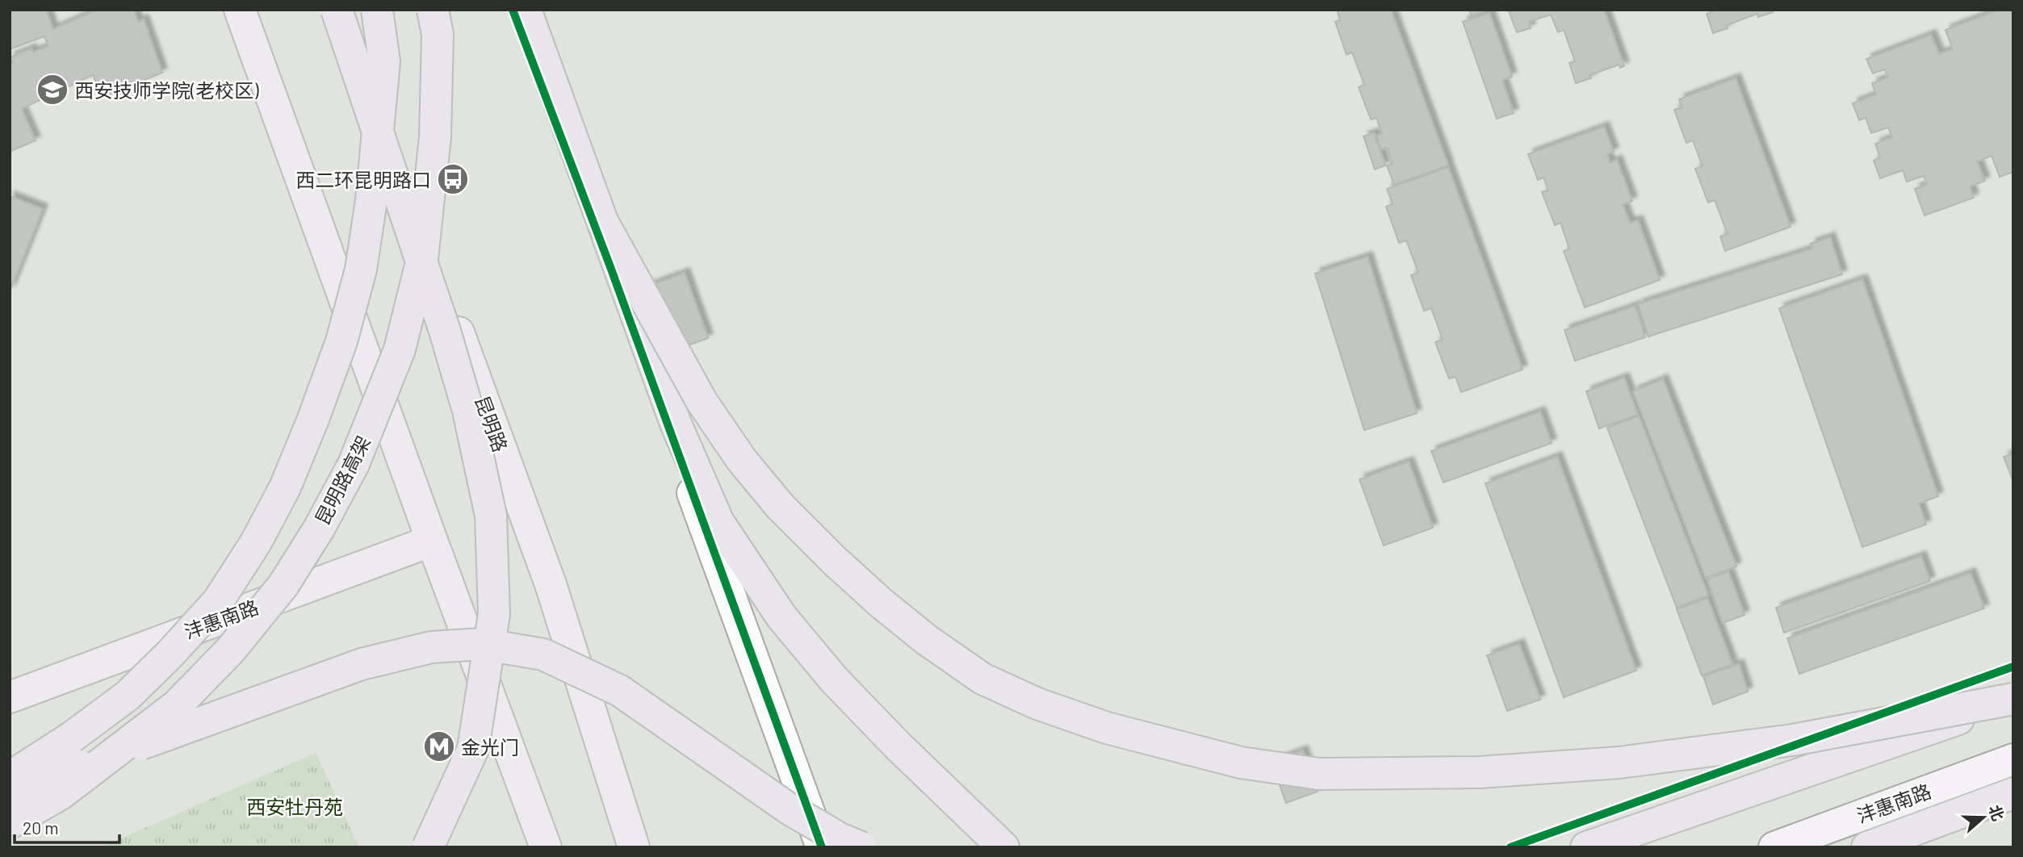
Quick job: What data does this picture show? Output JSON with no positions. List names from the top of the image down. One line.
{"streets":{"highway":["昆明路高架"],"main road":["昆明路","沣惠南路"]},"parks":["西安牡丹苑"],"places":{"school or university":["西安技师学院(老校区)"],"bus stop":["西二环昆明路口"],"metro station":["金光门"]},"scale_bar":"20 m","north":"right"}
